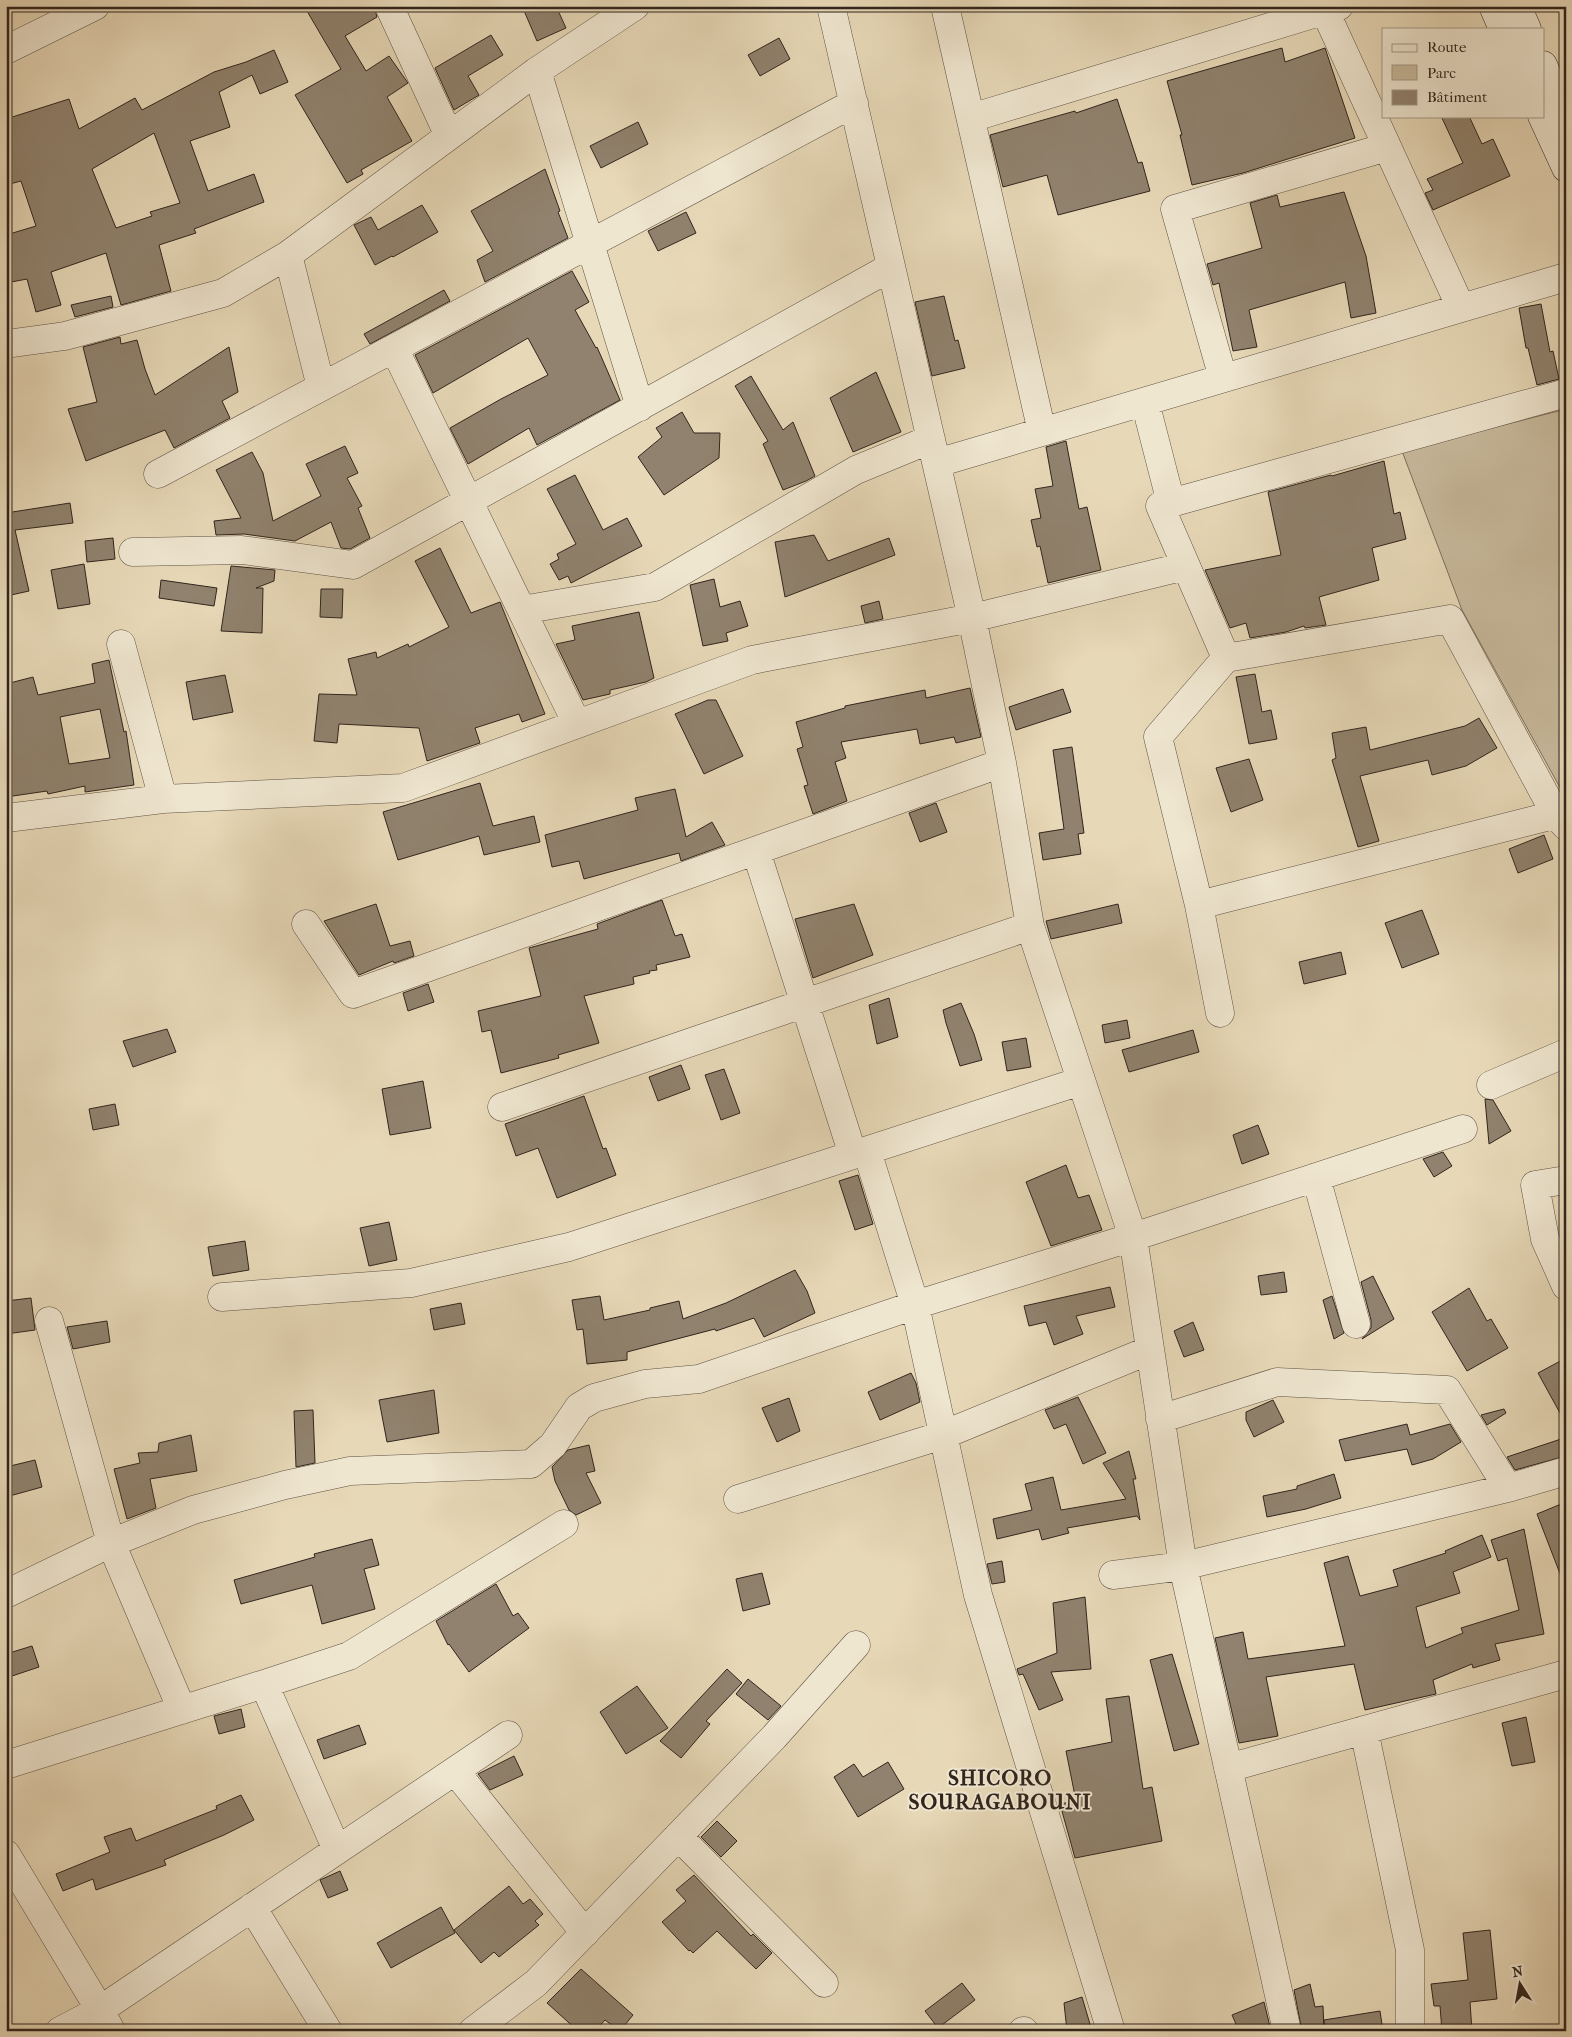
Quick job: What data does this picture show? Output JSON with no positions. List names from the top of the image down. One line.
{"districts":["SHICORO SOURAGABOUNI"],"legend":["Route","Parc","Bâtiment"],"north":"top"}
